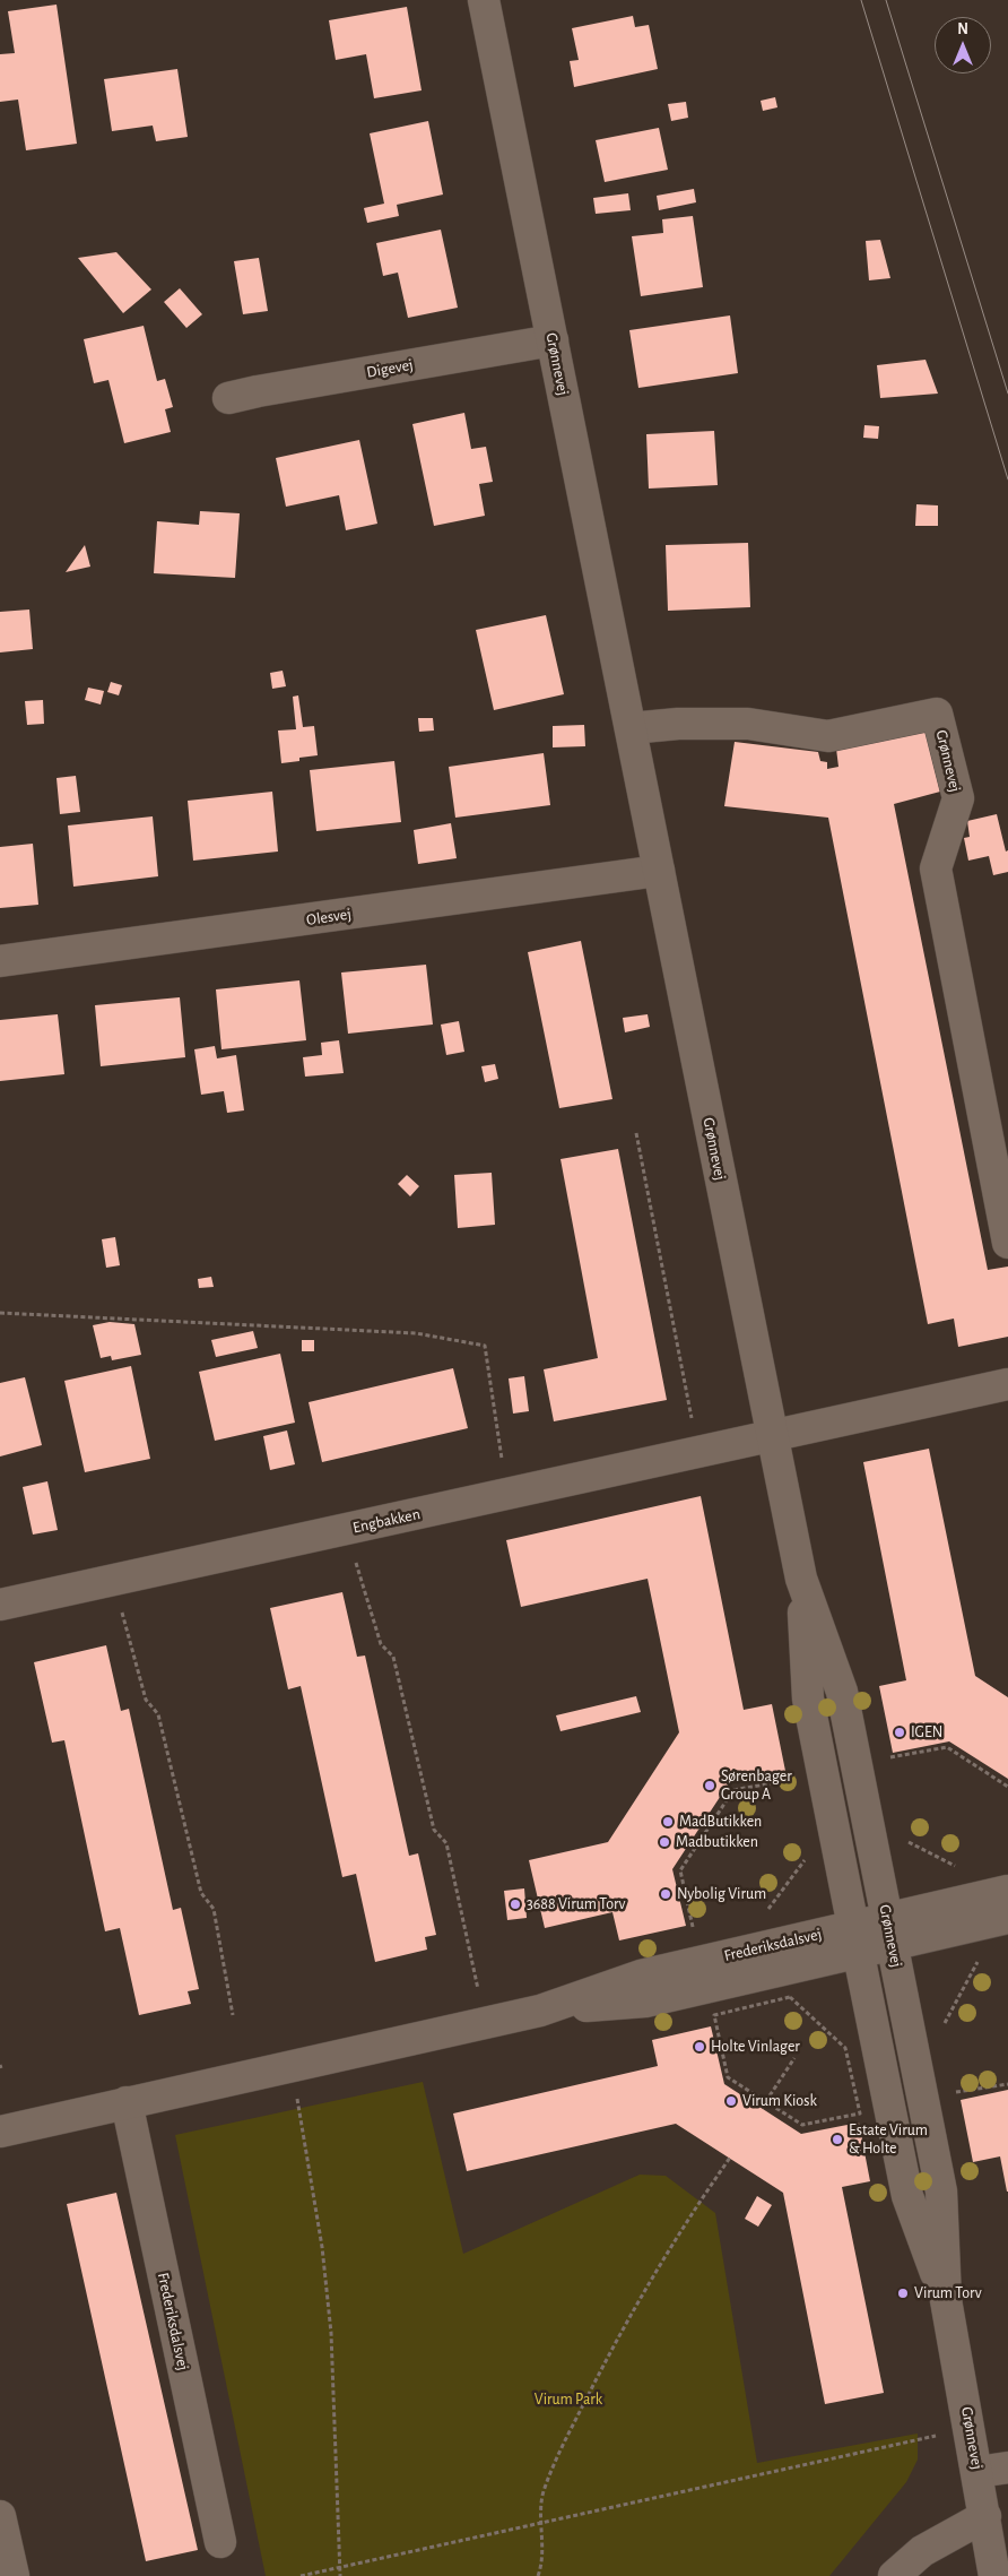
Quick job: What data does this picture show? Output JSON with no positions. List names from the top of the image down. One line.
{"streets":{"street":["Grønnevej","Digevej","Olesvej","Engbakken","Frederiksdalsvej"]},"crossings":[["Grønnevej","Digevej"],["Grønnevej","Olesvej"],["Grønnevej","Engbakken"],["Grønnevej","Frederiksdalsvej"]],"parks":["Virum Park"],"places":["IGEN","Sørenbager Group A","MadButikken","Madbutikken","Nybolig Virum","3688 Virum Torv","Holte Vinlager","Virum Kiosk","Estate Virum & Holte","Virum Torv"],"north":"top"}
